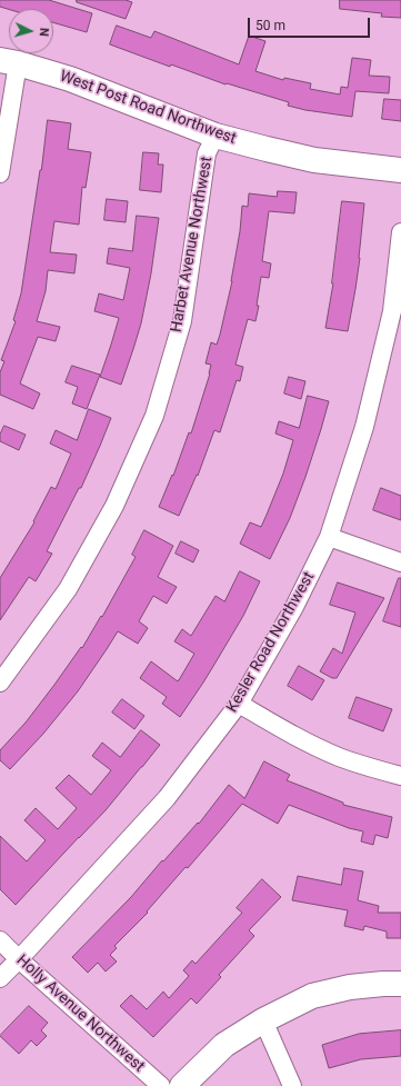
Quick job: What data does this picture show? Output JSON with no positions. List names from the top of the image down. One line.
{"streets":{"street":["West Post Road Northwest","Harbet Avenue Northwest","Kesler Road Northwest","Holly Avenue Northwest"]},"crossings":[["West Post Road Northwest","Harbet Avenue Northwest"],["Kesler Road Northwest","Holly Avenue Northwest"]],"scale_bar":"50 m","north":"right"}
